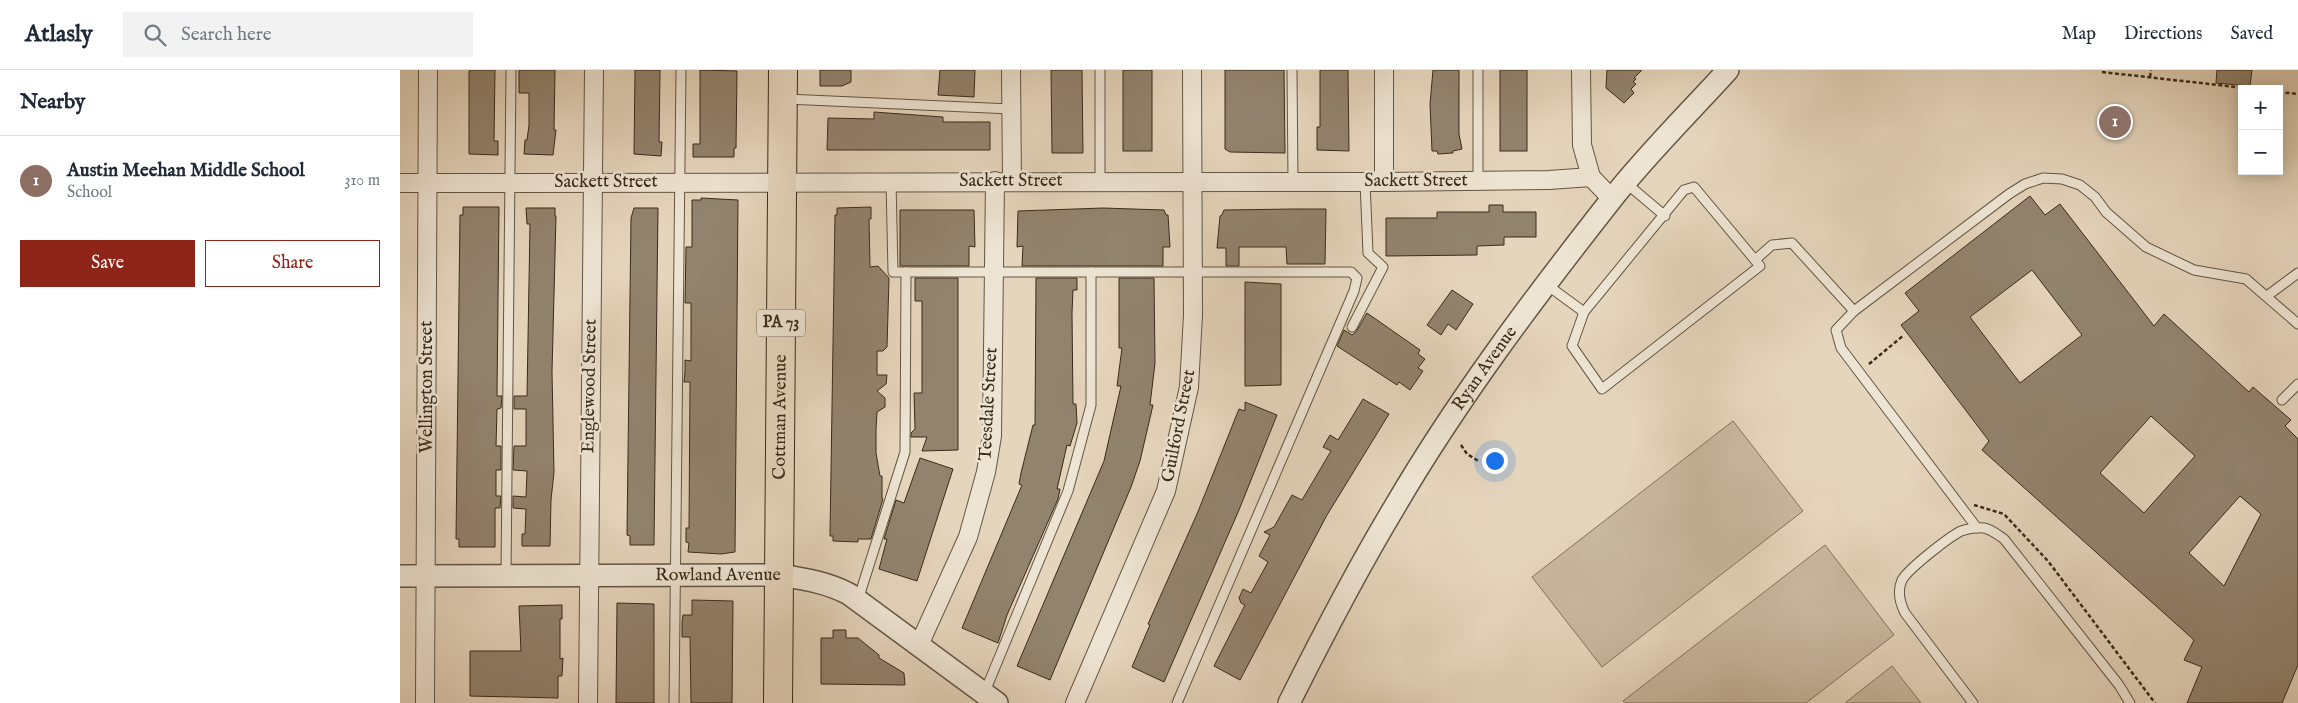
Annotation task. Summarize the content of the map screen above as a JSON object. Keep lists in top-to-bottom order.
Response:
{
  "streets": {
    "main road": ["PA 73", "Cottman Avenue"],
    "street": [
      "Sackett Street",
      "Ryan Avenue",
      "Englewood Street",
      "Wellington Street",
      "Teesdale Street",
      "Guilford Street",
      "Rowland Avenue"
    ]
  },
  "crossings": [
    ["Sackett Street", "Englewood Street"],
    ["Sackett Street", "Wellington Street"],
    ["Sackett Street", "Teesdale Street"],
    ["Sackett Street", "Cottman Avenue"],
    ["Sackett Street", "Guilford Street"],
    ["Englewood Street", "Rowland Avenue"],
    ["Wellington Street", "Rowland Avenue"],
    ["Teesdale Street", "Rowland Avenue"],
    ["Cottman Avenue", "Rowland Avenue"]
  ],
  "page": {
    "header": "Atlasly",
    "search": "Search here",
    "nav": ["Map", "Directions", "Saved"],
    "heading": "Nearby",
    "map_buttons": ["+", "−"],
    "pins": "1",
    "list": [
      {
        "mark": "1",
        "name": "Austin Meehan Middle School",
        "note": "School",
        "value": "310 m"
      }
    ],
    "buttons": ["Save", "Share"]
  }
}
